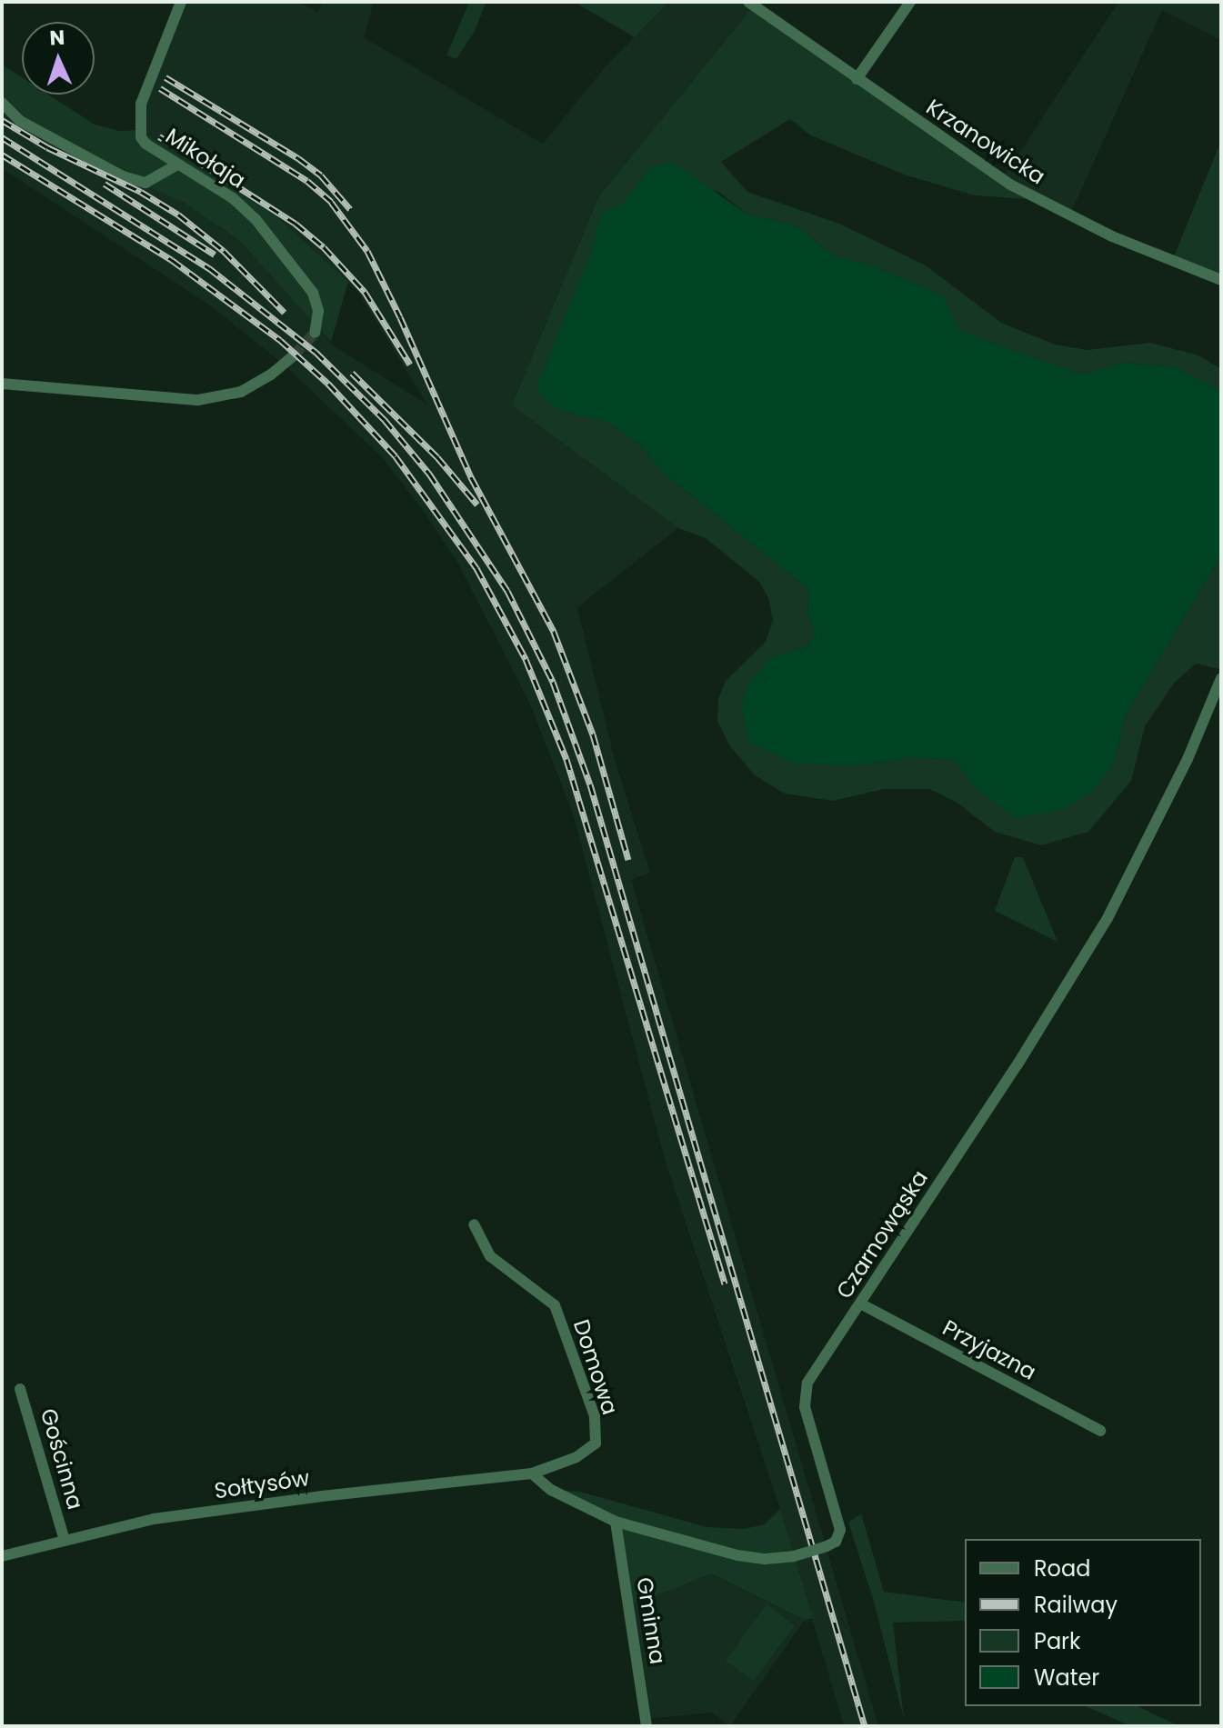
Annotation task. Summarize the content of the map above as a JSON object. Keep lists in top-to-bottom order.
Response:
{
  "streets": {
    "street": [
      "Krzanowicka",
      "Mikołaja",
      "Czarnowąska",
      "Przyjazna",
      "Domowa",
      "Gościnna",
      "Sołtysów",
      "Gminna"
    ]
  },
  "crossings": [
    ["Czarnowąska", "Przyjazna"],
    ["Czarnowąska", "Domowa"],
    ["Czarnowąska", "Sołtysów"],
    ["Czarnowąska", "Gminna"],
    ["Domowa", "Sołtysów"],
    ["Gościnna", "Sołtysów"]
  ],
  "legend": [
    "Road",
    "Railway",
    "Park",
    "Water"
  ],
  "north": "top"
}
